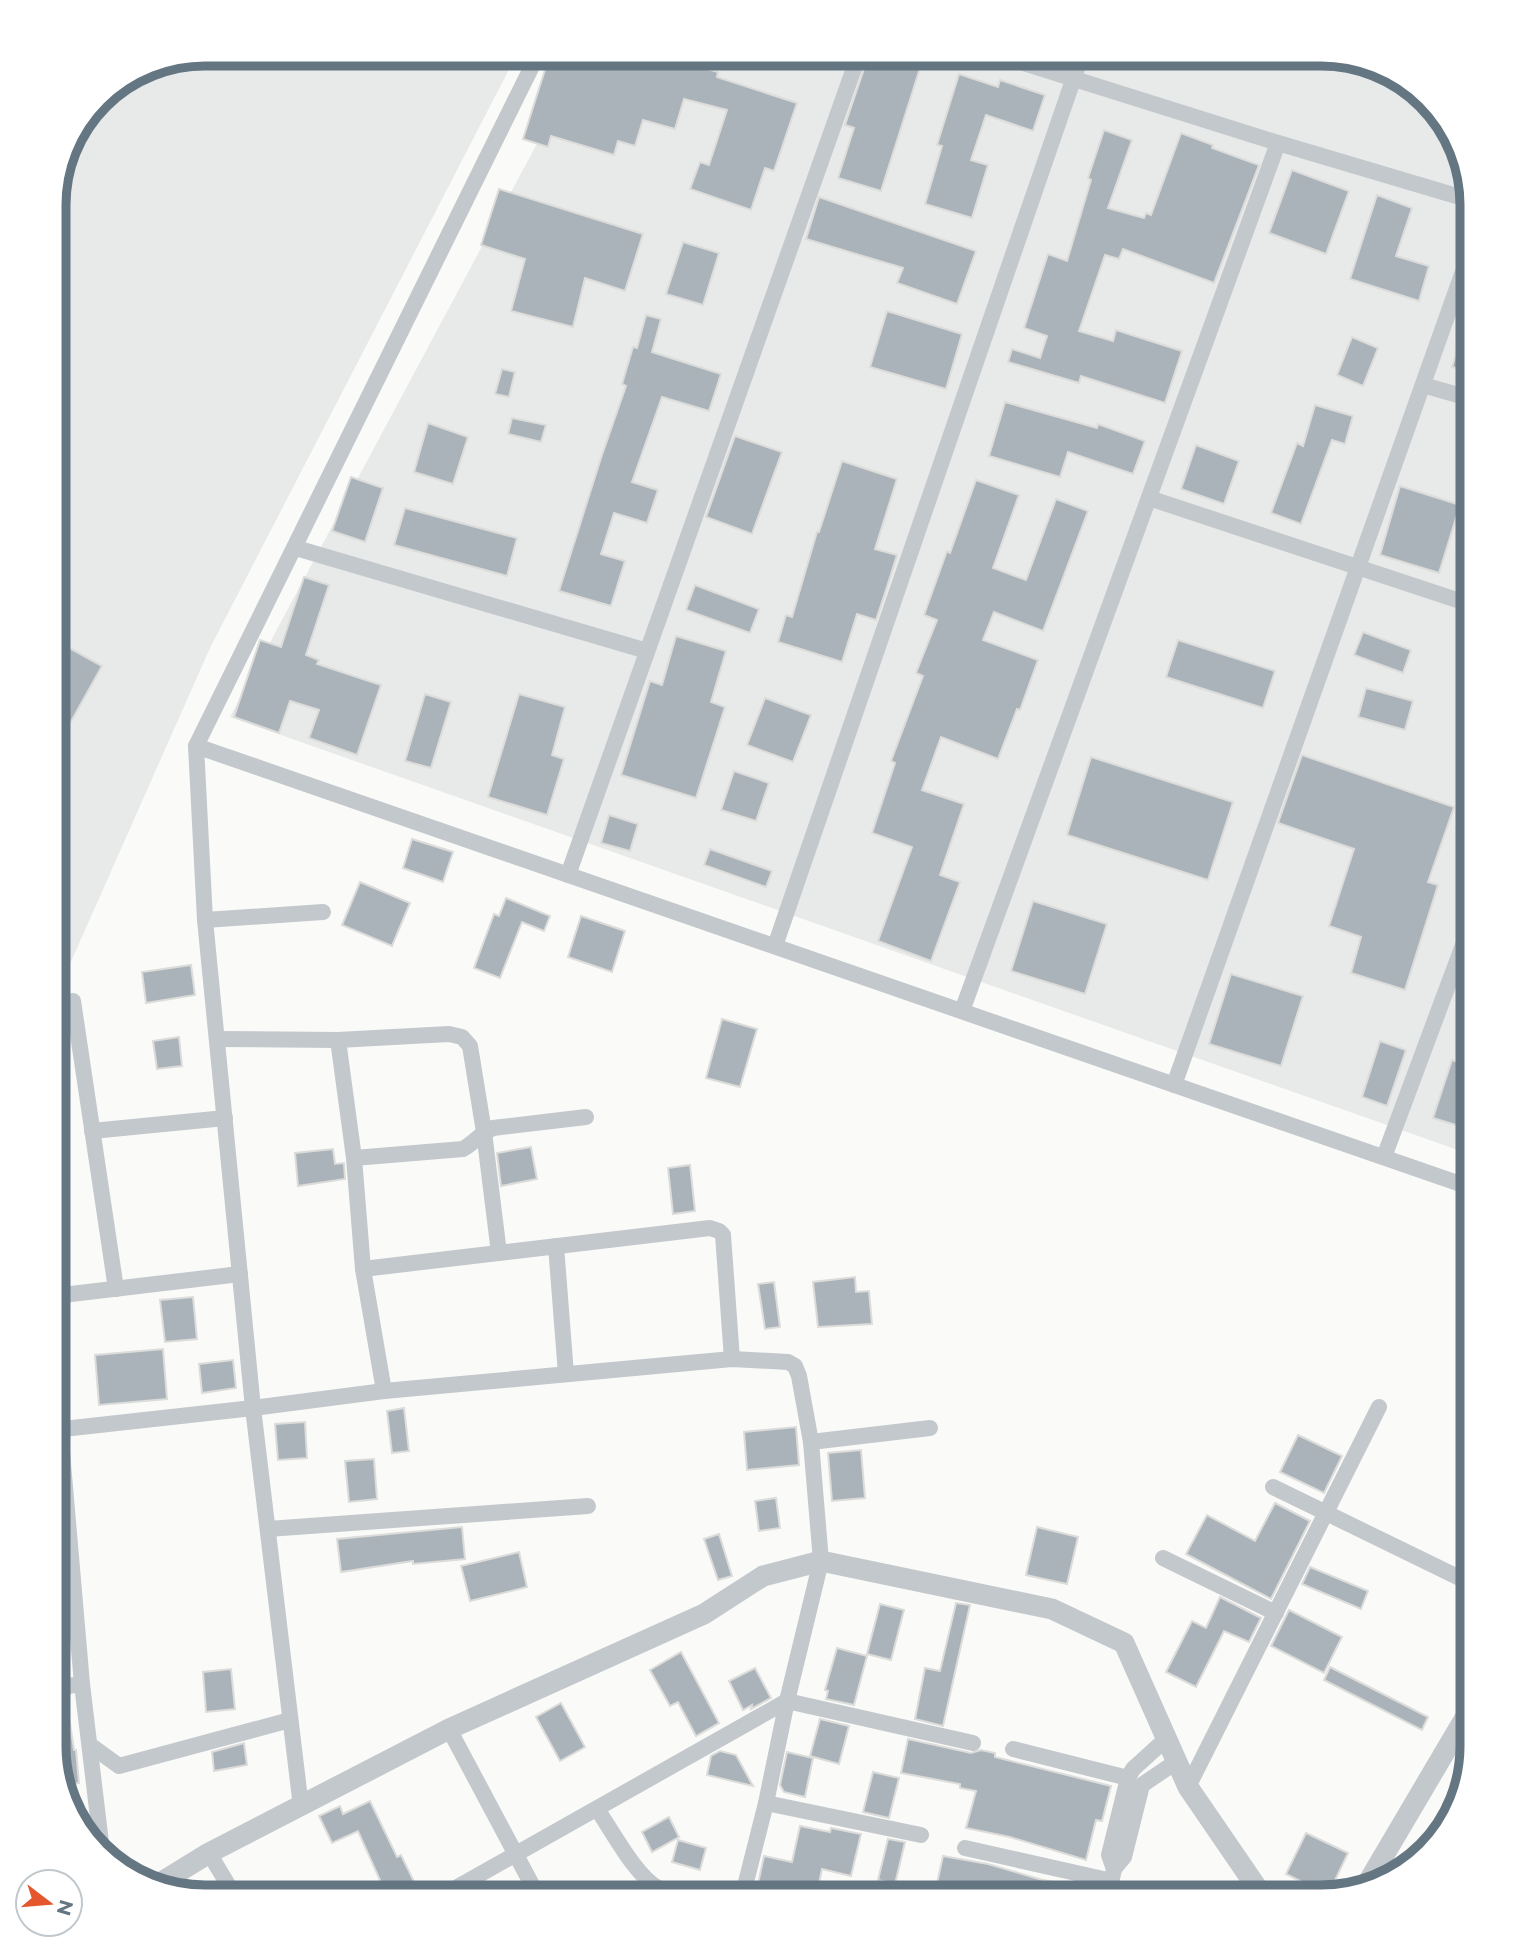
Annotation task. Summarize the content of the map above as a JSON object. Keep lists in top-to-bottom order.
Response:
{
  "north": "right"
}
